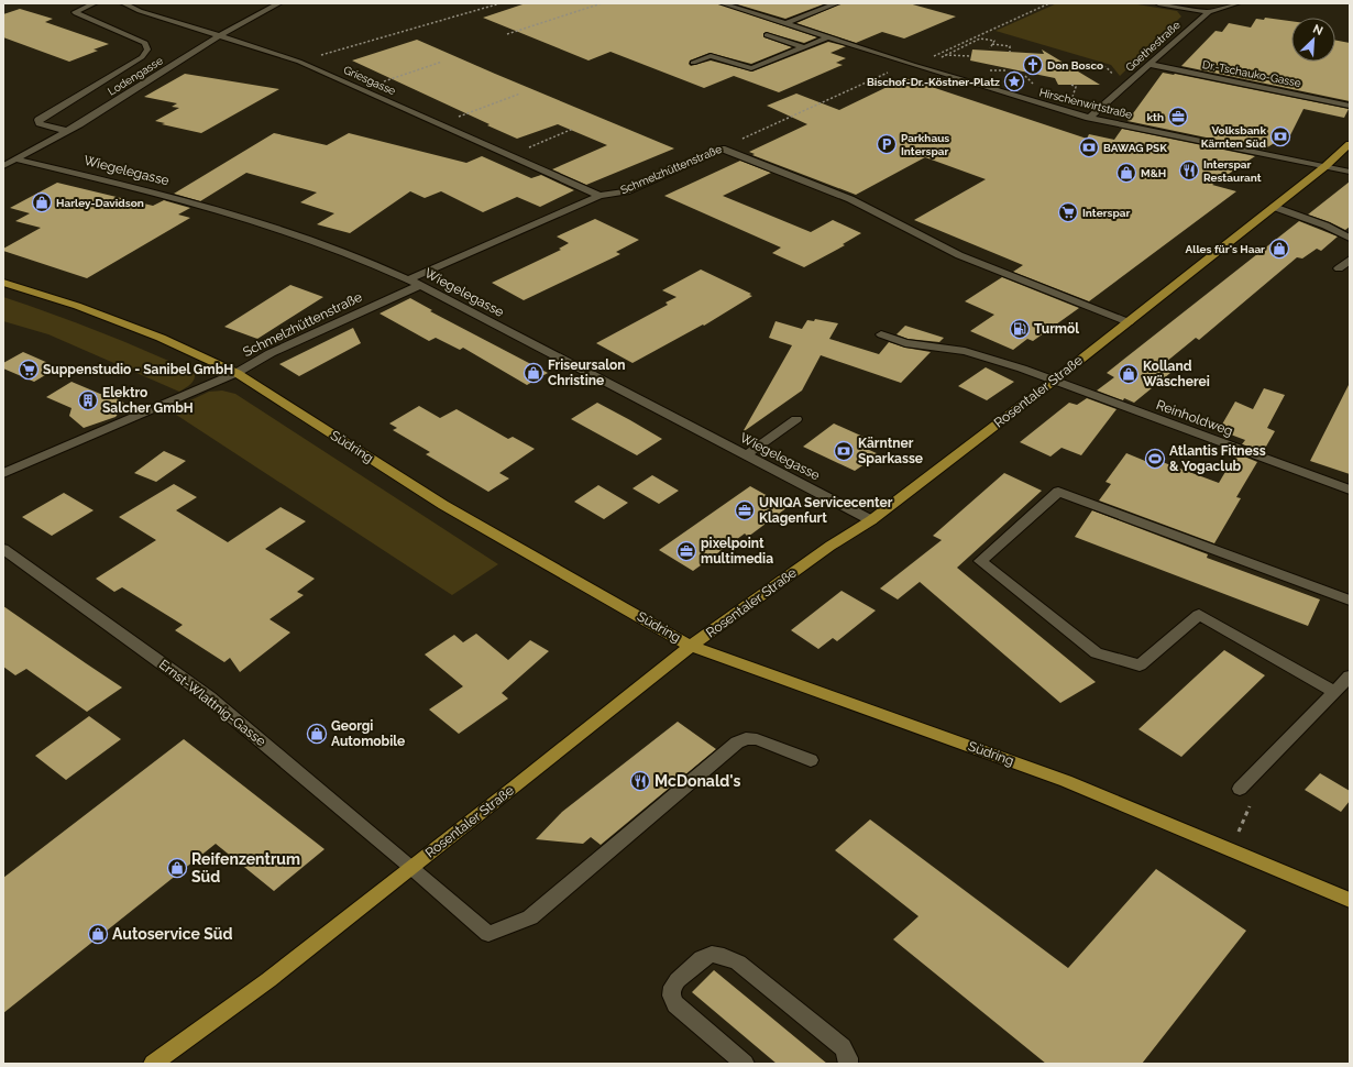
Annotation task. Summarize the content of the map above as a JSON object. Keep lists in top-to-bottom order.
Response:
{
  "streets": {
    "main road": ["Rosentaler Straße", "Südring"],
    "street": [
      "Goethestraße",
      "Dr.-Tschauko-Gasse",
      "Lodengasse",
      "Griesgasse",
      "Hirschenwirtstraße",
      "Schmelzhüttenstraße",
      "Wiegelegasse",
      "Reinholdweg",
      "Ernst-Wlattnig-Gasse"
    ]
  },
  "crossings": [
    ["Goethestraße", "Dr.-Tschauko-Gasse"],
    ["Goethestraße", "Hirschenwirtstraße"],
    ["Lodengasse", "Griesgasse"],
    ["Lodengasse", "Wiegelegasse"],
    ["Griesgasse", "Schmelzhüttenstraße"],
    ["Hirschenwirtstraße", "Schmelzhüttenstraße"],
    ["Hirschenwirtstraße", "Rosentaler Straße"],
    ["Schmelzhüttenstraße", "Wiegelegasse"],
    ["Schmelzhüttenstraße", "Südring"],
    ["Wiegelegasse", "Rosentaler Straße"],
    ["Rosentaler Straße", "Reinholdweg"],
    ["Rosentaler Straße", "Südring"],
    ["Rosentaler Straße", "Ernst-Wlattnig-Gasse"]
  ],
  "places": {
    "church": ["Don Bosco"],
    "place": ["Bischof-Dr.-Köstner-Platz"],
    "office": ["kth", "UNIQA Servicecenter Klagenfurt", "pixelpoint multimedia"],
    "bank": ["Volksbank Kärnten Süd", "BAWAG PSK", "Kärntner Sparkasse"],
    "parking": ["Parkhaus Interspar"],
    "restaurant": ["Interspar Restaurant", "McDonald's"],
    "shop": [
      "M&H",
      "Harley-Davidson",
      "Alles für's Haar",
      "Friseursalon Christine",
      "Kolland Wäscherei",
      "Georgi Automobile",
      "Reifenzentrum Süd",
      "Autoservice Süd"
    ],
    "supermarket": ["Interspar", "Suppenstudio - Sanibel GmbH"],
    "fuel station": ["Turmöl"],
    "building": ["Elektro Salcher GmbH"],
    "sports": ["Atlantis Fitness & Yogaclub"]
  },
  "north": "top right"
}
